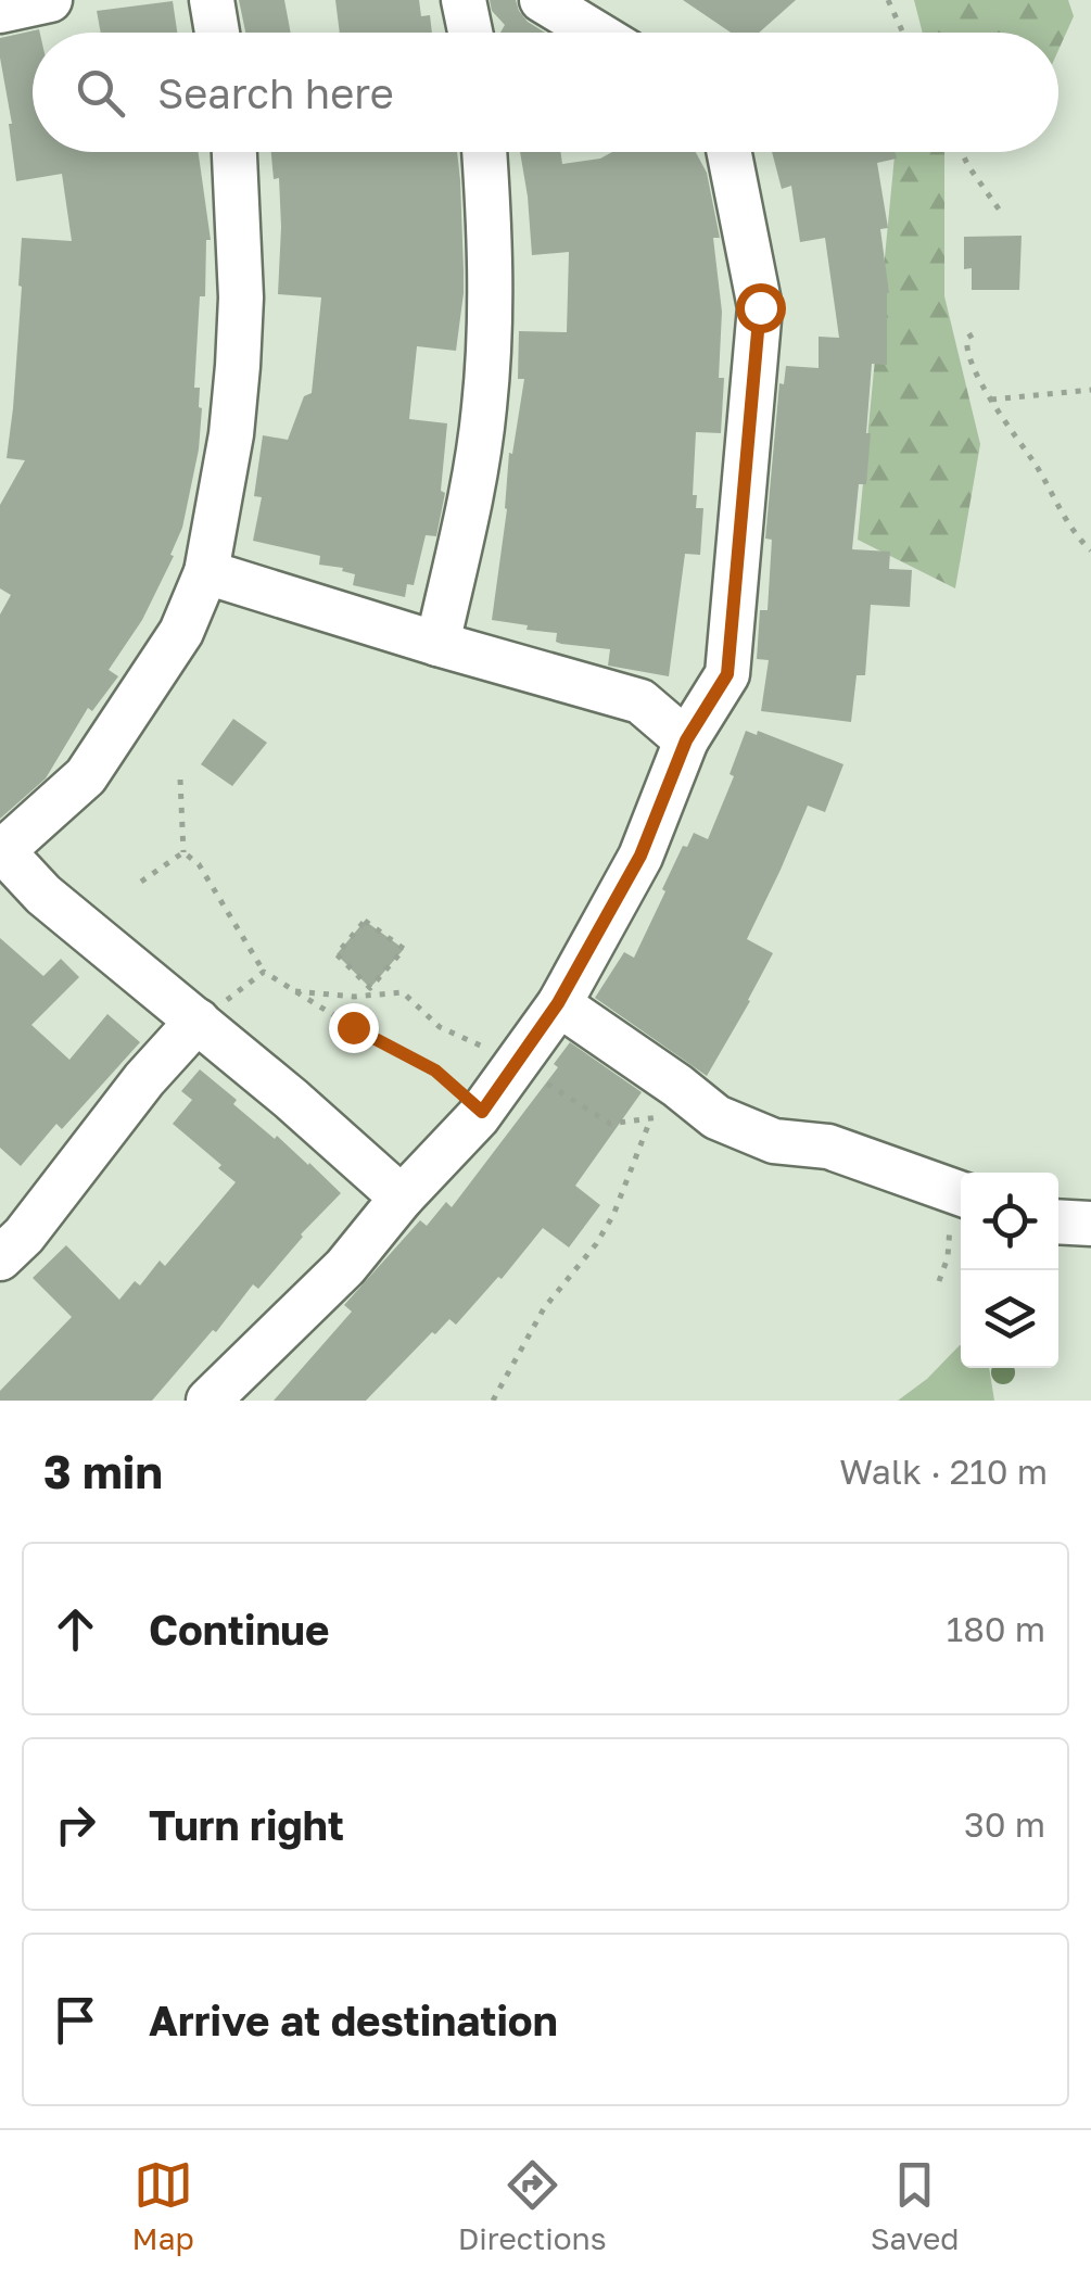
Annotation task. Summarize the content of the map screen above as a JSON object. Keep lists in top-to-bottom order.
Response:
{
  "page": {
    "search": "Search here",
    "heading": ["3 min", "Walk · 210 m"],
    "list": [
      ["Continue", "180 m"],
      ["Turn right", "30 m"],
      "Arrive at destination"
    ],
    "nav": ["Map", "Directions", "Saved"]
  }
}
